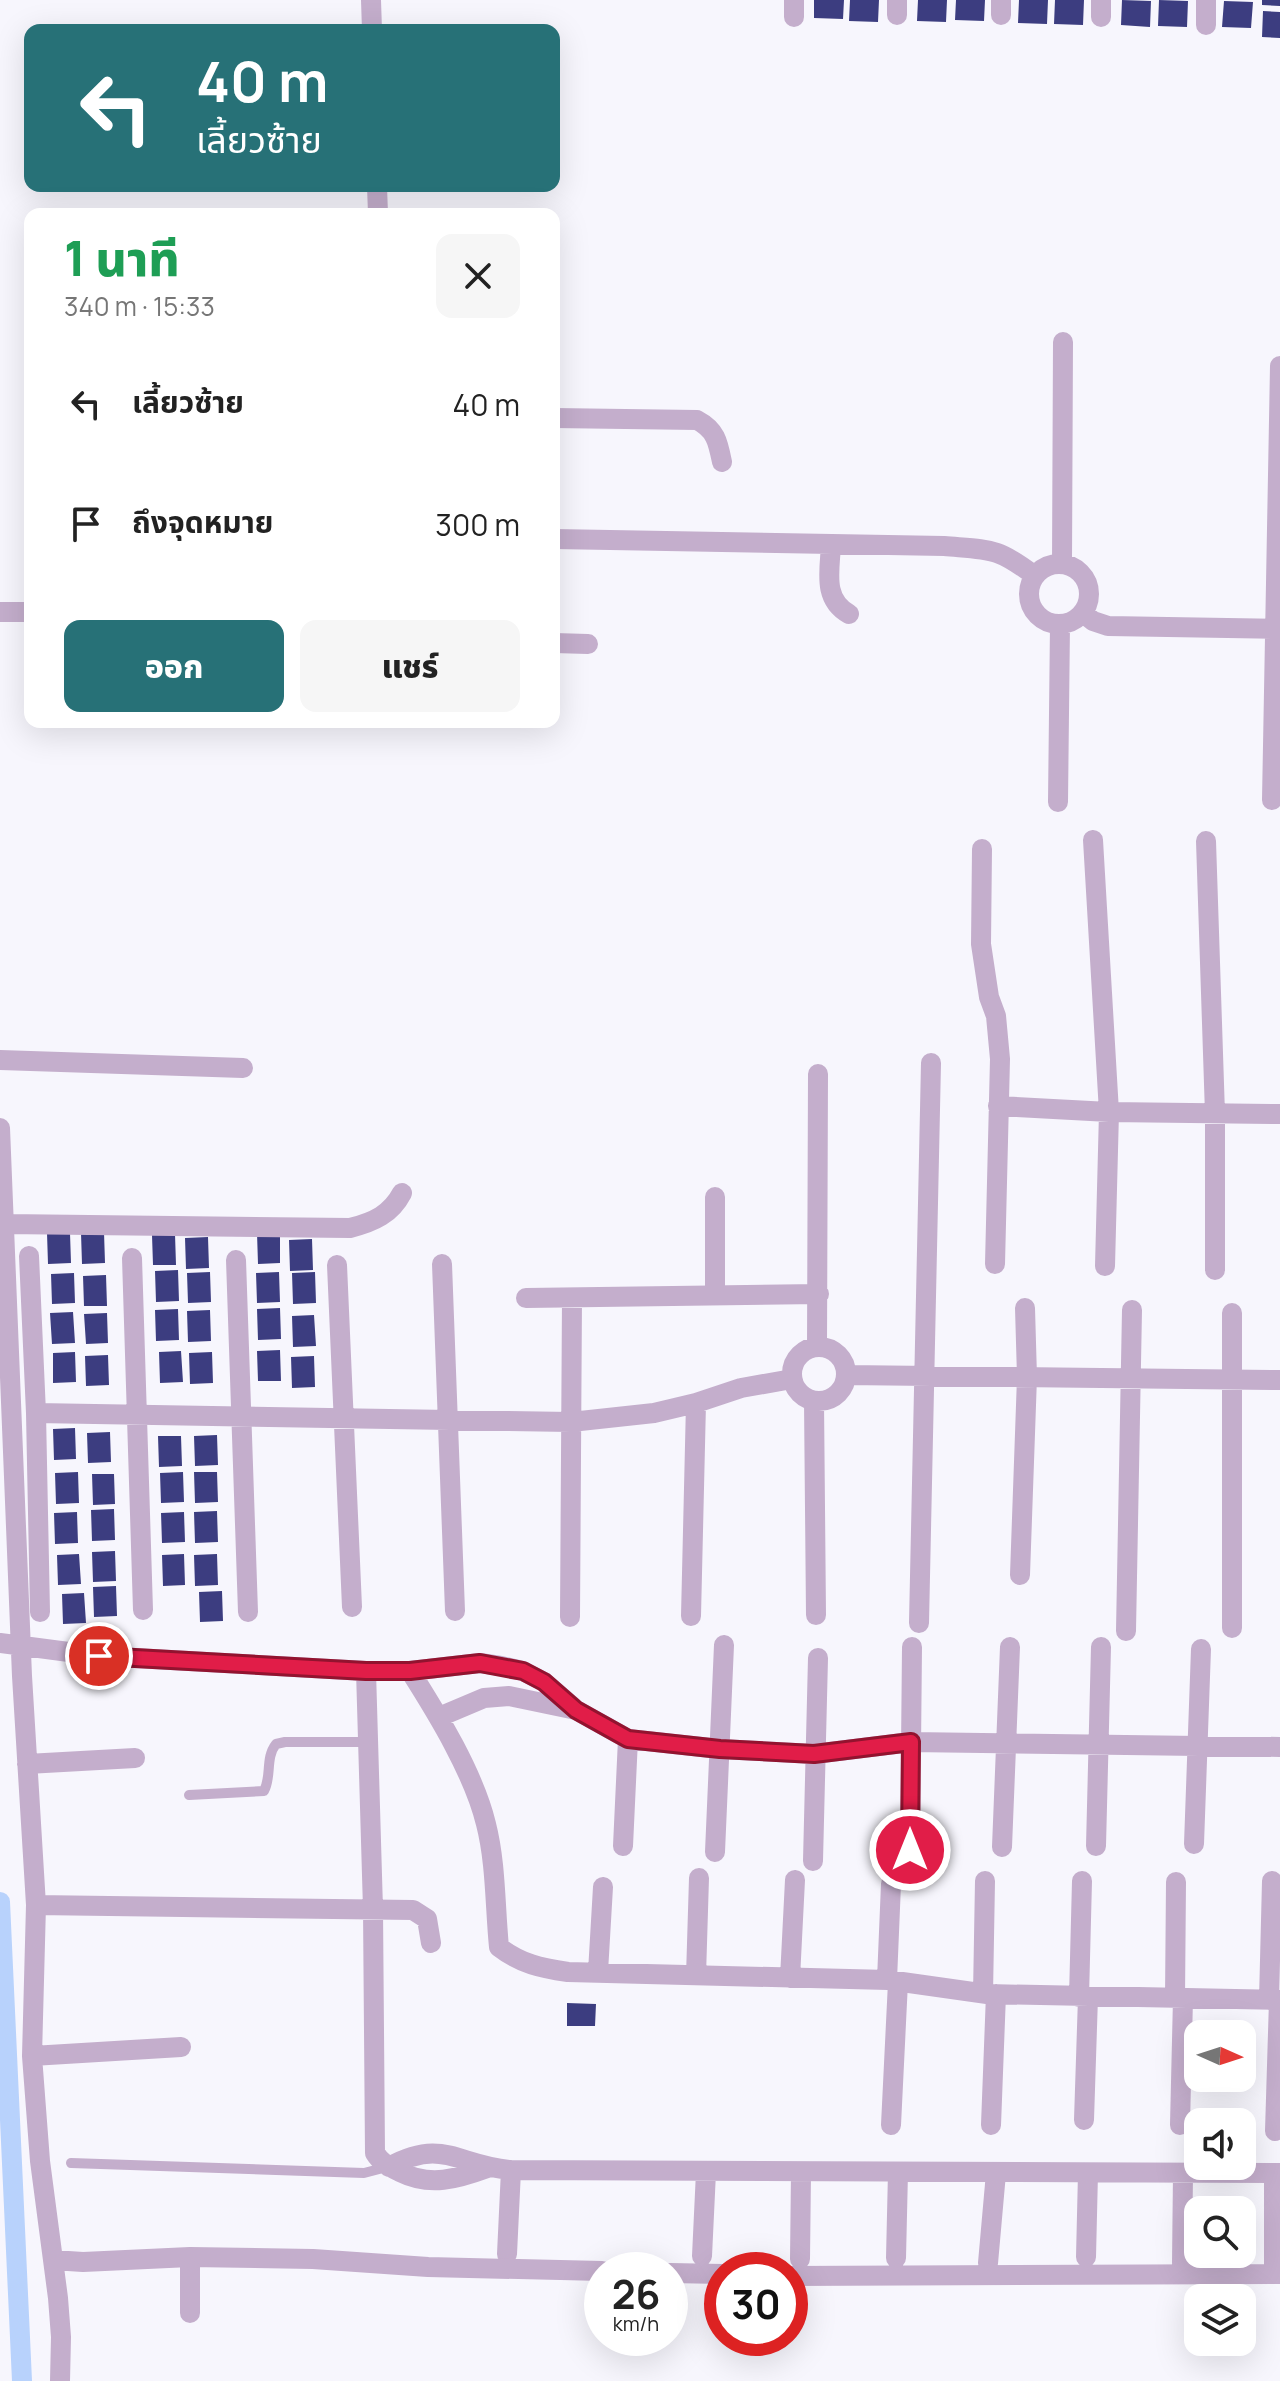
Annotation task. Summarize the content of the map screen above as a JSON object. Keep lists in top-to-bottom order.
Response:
{
  "north": "right",
  "page": {
    "turn": ["40 m", "เลี้ยวซ้าย"],
    "heading": ["1 นาที", "340 m · 15:33"],
    "list": [
      {
        "name": "เลี้ยวซ้าย",
        "value": "40 m"
      },
      {
        "name": "ถึงจุดหมาย",
        "value": "300 m"
      }
    ],
    "buttons": ["ออก", "แชร์"],
    "speed": "26 km/h",
    "limit": "30"
  }
}
